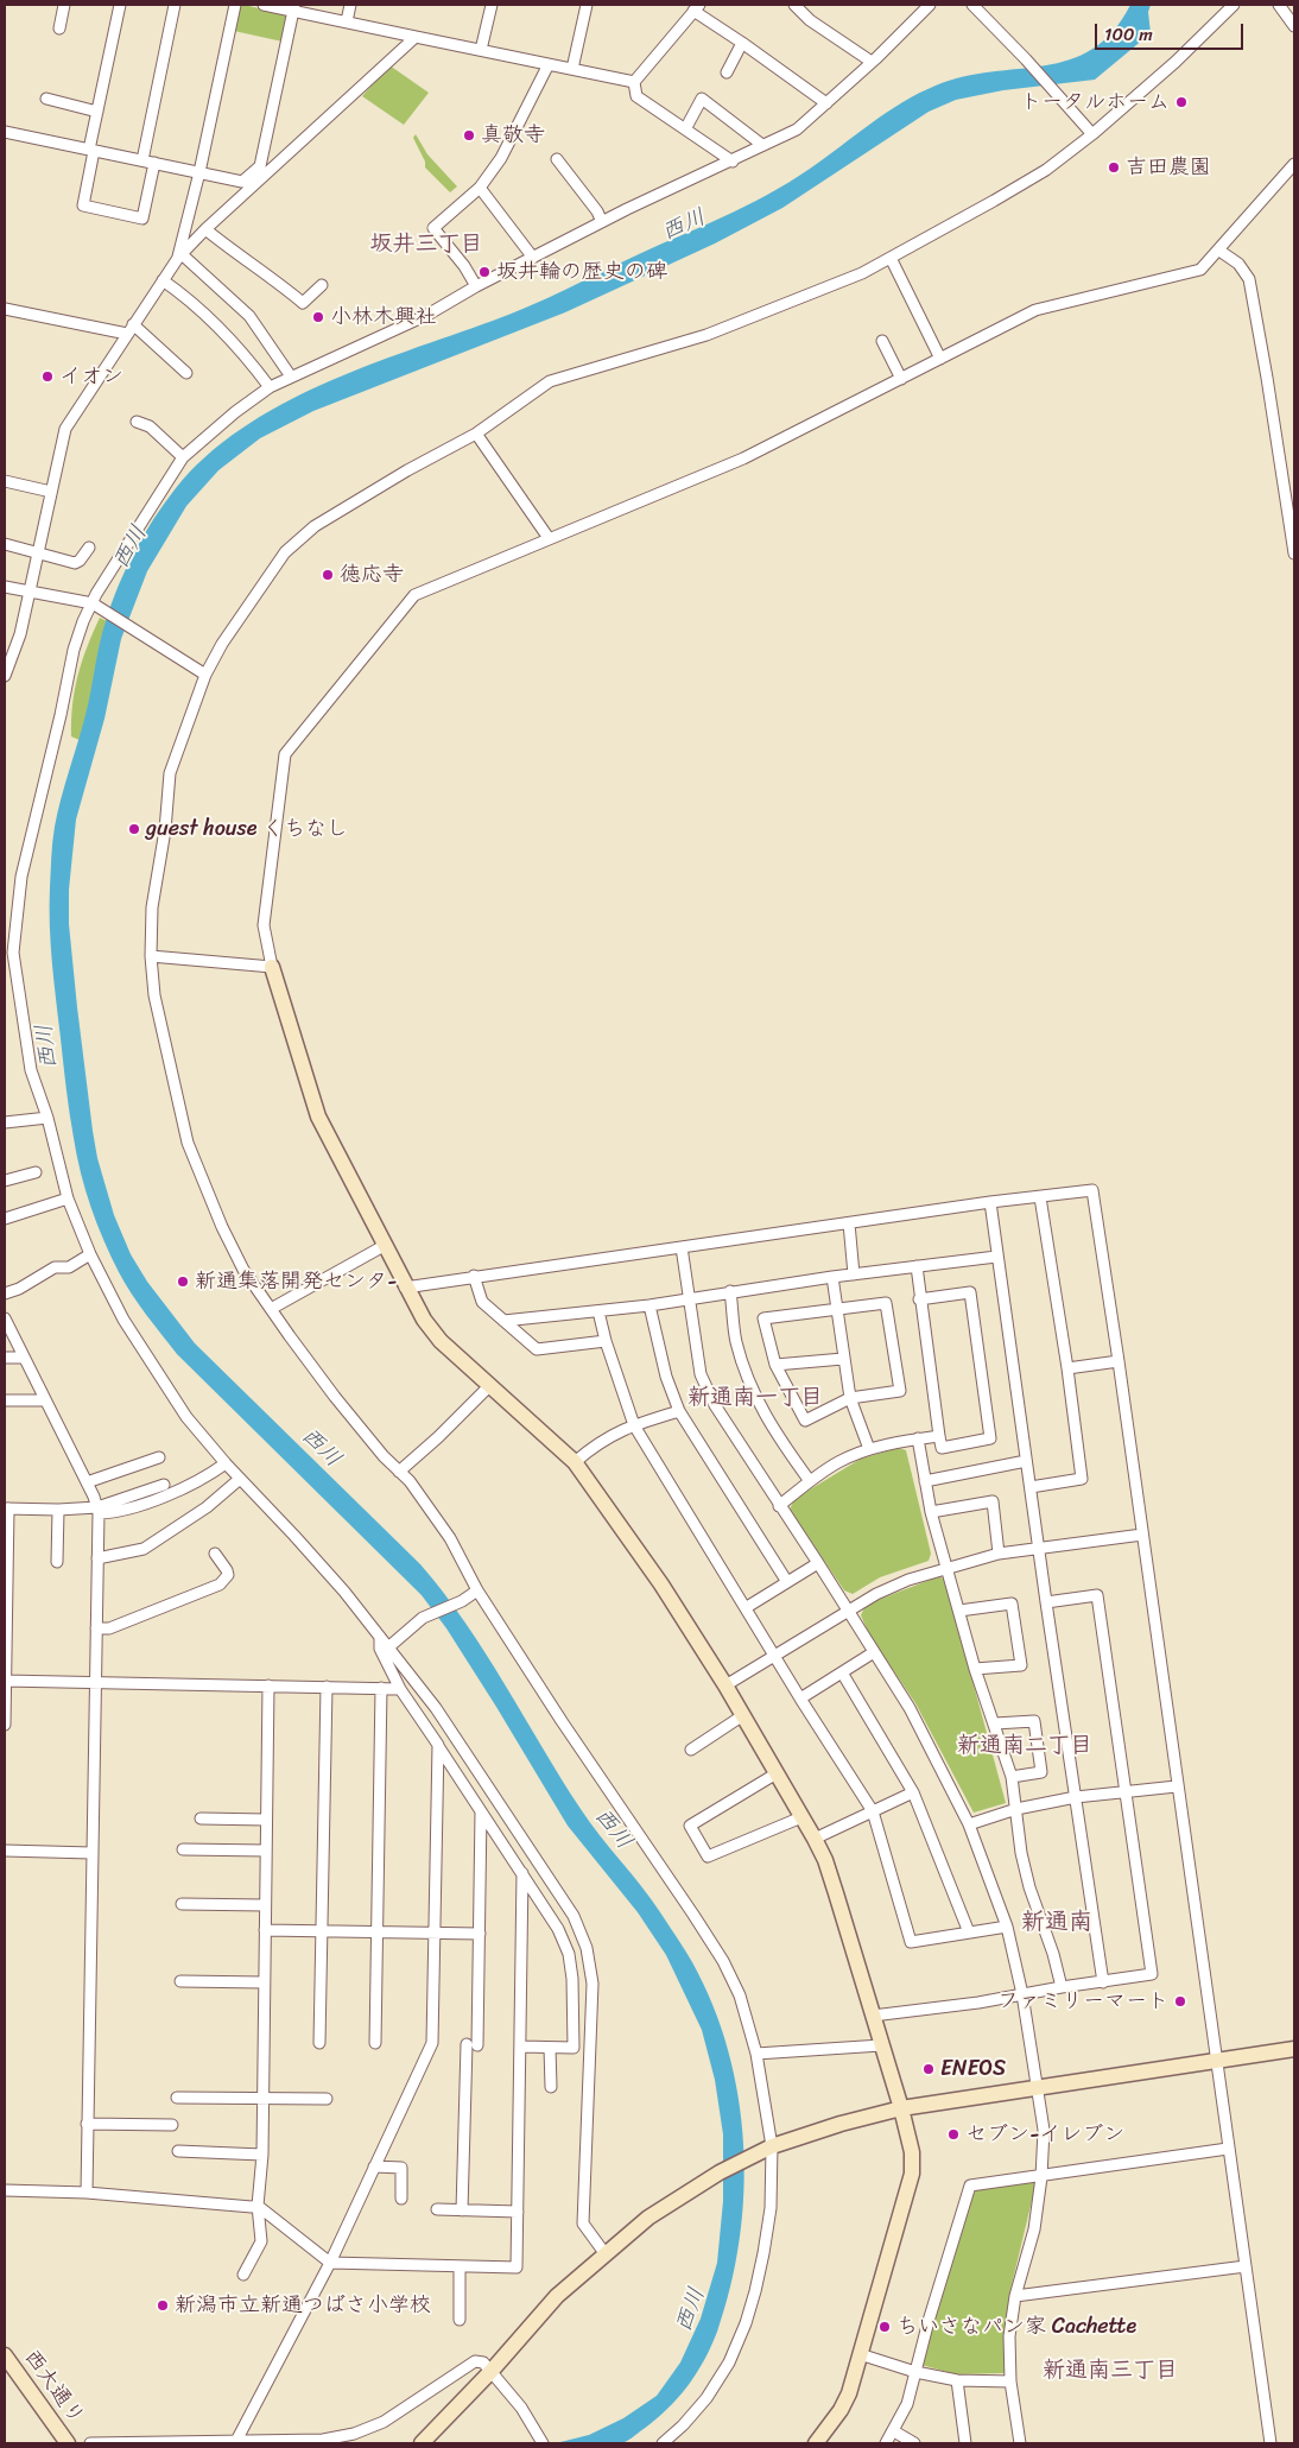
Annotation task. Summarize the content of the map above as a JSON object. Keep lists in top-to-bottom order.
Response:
{
  "streets": {
    "street": ["西大通り"]
  },
  "districts": [
    "坂井三丁目",
    "新通南一丁目",
    "新通南二丁目",
    "新通南",
    "新通南三丁目"
  ],
  "water": ["西川"],
  "places": [
    "トータルホーム",
    "真敬寺",
    "吉田農園",
    "坂井輪の歴史の碑",
    "小林木興社",
    "イオン",
    "徳応寺",
    "guest house くちなし",
    "新通集落開発センタ-",
    "ファミリーマート",
    "ENEOS",
    "セブン-イレブン",
    "新潟市立新通つばさ小学校",
    "ちいさなパン家 Cachette"
  ],
  "scale_bar": "100 m"
}
